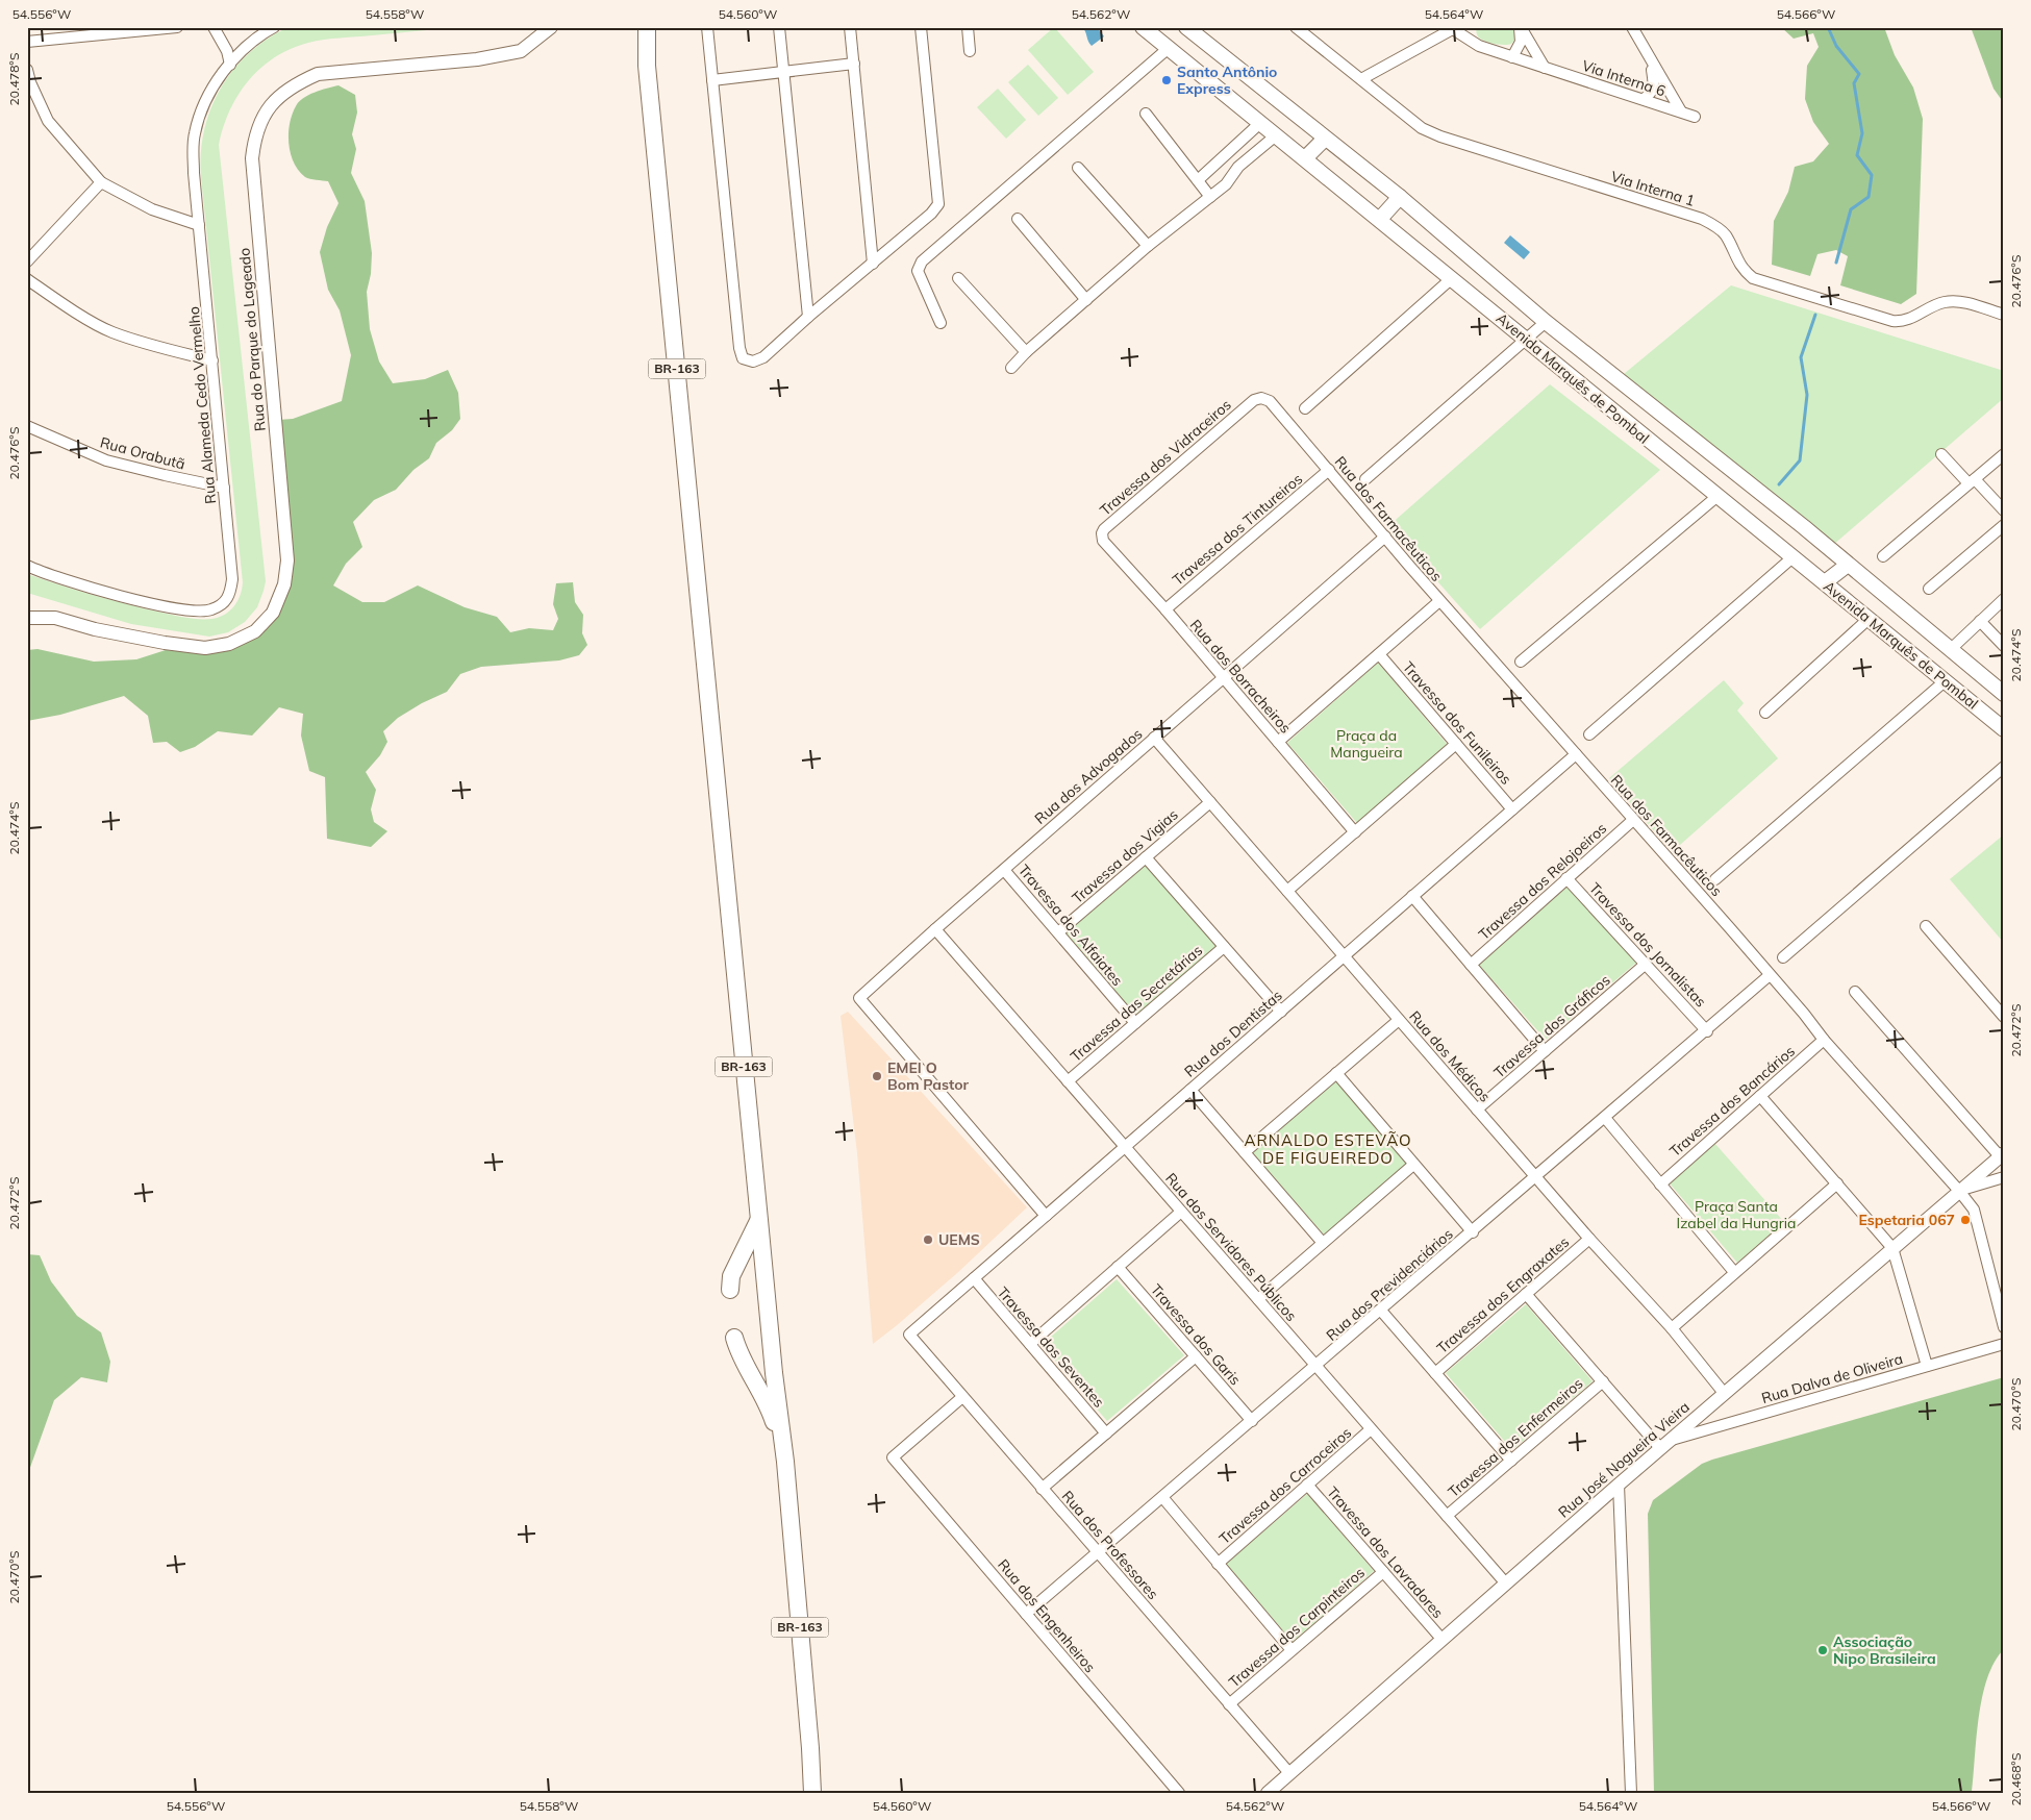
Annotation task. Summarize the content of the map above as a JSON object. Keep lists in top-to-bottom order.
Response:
{
  "streets": {
    "highway": ["BR-163"],
    "main road": ["Avenida Marquês de Pombal"],
    "street": [
      "Via Interna 6",
      "Via Interna 1",
      "Rua do Parque do Lageado",
      "Rua Alameda Cedo Vermelho",
      "Rua Orabutã",
      "Travessa dos Vidraceiros",
      "Rua dos Farmacêuticos",
      "Travessa dos Tintureiros",
      "Rua dos Borracheiros",
      "Travessa dos Funileiros",
      "Rua dos Advogados",
      "Travessa dos Vigias",
      "Travessa dos Relojoeiros",
      "Travessa dos Alfaiates",
      "Travessa dos Jornalistas",
      "Travessa das Secretárias",
      "Travessa dos Gráficos",
      "Rua dos Dentistas",
      "Rua dos Médicos",
      "Travessa dos Bancários",
      "Rua dos Servidores Públicos",
      "Rua dos Previdenciários",
      "Travessa dos Engraxates",
      "Travessa dos Garis",
      "Travessa dos Seventes",
      "Rua Dalva de Oliveira",
      "Travessa dos Enfermeiros",
      "Rua José Nogueira Vieira",
      "Travessa dos Carroceiros",
      "Rua dos Professores",
      "Travessa dos Lavradores",
      "Rua dos Engenheiros",
      "Travessa dos Carpinteiros"
    ]
  },
  "crossings": [
    ["Rua Alameda Cedo Vermelho", "Rua Orabutã"],
    ["Travessa dos Vidraceiros", "Rua dos Farmacêuticos"],
    ["Travessa dos Vidraceiros", "Rua dos Borracheiros"],
    ["Rua dos Farmacêuticos", "Travessa dos Tintureiros"],
    ["Rua dos Farmacêuticos", "Rua dos Advogados"],
    ["Rua dos Farmacêuticos", "Travessa dos Relojoeiros"],
    ["Rua dos Farmacêuticos", "Rua dos Dentistas"],
    ["Rua dos Farmacêuticos", "Travessa dos Bancários"],
    ["Rua dos Farmacêuticos", "Rua dos Previdenciários"],
    ["Rua dos Farmacêuticos", "Rua José Nogueira Vieira"],
    ["Travessa dos Tintureiros", "Rua dos Borracheiros"],
    ["Rua dos Borracheiros", "Rua dos Advogados"],
    ["Travessa dos Funileiros", "Rua dos Dentistas"],
    ["Rua dos Advogados", "Travessa dos Alfaiates"],
    ["Rua dos Advogados", "Rua dos Dentistas"],
    ["Rua dos Advogados", "Rua dos Médicos"],
    ["Rua dos Advogados", "Rua dos Servidores Públicos"],
    ["Travessa dos Vigias", "Travessa dos Alfaiates"],
    ["Travessa dos Vigias", "Rua dos Médicos"],
    ["Travessa dos Relojoeiros", "Travessa dos Jornalistas"],
    ["Travessa dos Alfaiates", "Travessa das Secretárias"],
    ["Travessa dos Jornalistas", "Travessa dos Gráficos"],
    ["Travessa dos Jornalistas", "Rua dos Previdenciários"],
    ["Travessa das Secretárias", "Rua dos Servidores Públicos"],
    ["Travessa dos Gráficos", "Rua dos Médicos"],
    ["Rua dos Dentistas", "Rua dos Médicos"],
    ["Rua dos Dentistas", "Rua dos Servidores Públicos"],
    ["Rua dos Dentistas", "Travessa dos Seventes"],
    ["Rua dos Dentistas", "Rua dos Professores"],
    ["Rua dos Médicos", "Rua dos Previdenciários"],
    ["Rua dos Médicos", "Travessa dos Engraxates"],
    ["Rua dos Médicos", "Rua José Nogueira Vieira"],
    ["Rua dos Servidores Públicos", "Rua dos Previdenciários"],
    ["Rua dos Servidores Públicos", "Travessa dos Enfermeiros"],
    ["Rua dos Servidores Públicos", "Rua José Nogueira Vieira"],
    ["Rua dos Servidores Públicos", "Travessa dos Carroceiros"],
    ["Rua dos Previdenciários", "Travessa dos Garis"],
    ["Rua dos Previdenciários", "Rua dos Professores"],
    ["Rua dos Previdenciários", "Rua dos Engenheiros"],
    ["Rua Dalva de Oliveira", "Rua José Nogueira Vieira"],
    ["Rua José Nogueira Vieira", "Rua dos Professores"],
    ["Rua José Nogueira Vieira", "Travessa dos Lavradores"],
    ["Travessa dos Carroceiros", "Travessa dos Lavradores"],
    ["Rua dos Professores", "Rua dos Engenheiros"],
    ["Rua dos Professores", "Travessa dos Carpinteiros"],
    ["Travessa dos Lavradores", "Travessa dos Carpinteiros"]
  ],
  "districts": ["ARNALDO ESTEVÃO DE FIGUEIREDO"],
  "parks": ["Praça da Mangueira", "Praça Santa Izabel da Hungria"],
  "places": [
    "Santo Antônio Express",
    "EMEI O Bom Pastor",
    "Espetaria 067",
    "UEMS",
    "Associação Nipo Brasileira"
  ],
  "coordinates": [
    "54.556°W",
    "54.558°W",
    "54.560°W",
    "54.562°W",
    "54.564°W",
    "54.566°W",
    "20.478°S",
    "20.476°S",
    "20.474°S",
    "20.472°S",
    "20.470°S",
    "20.468°S"
  ]
}
